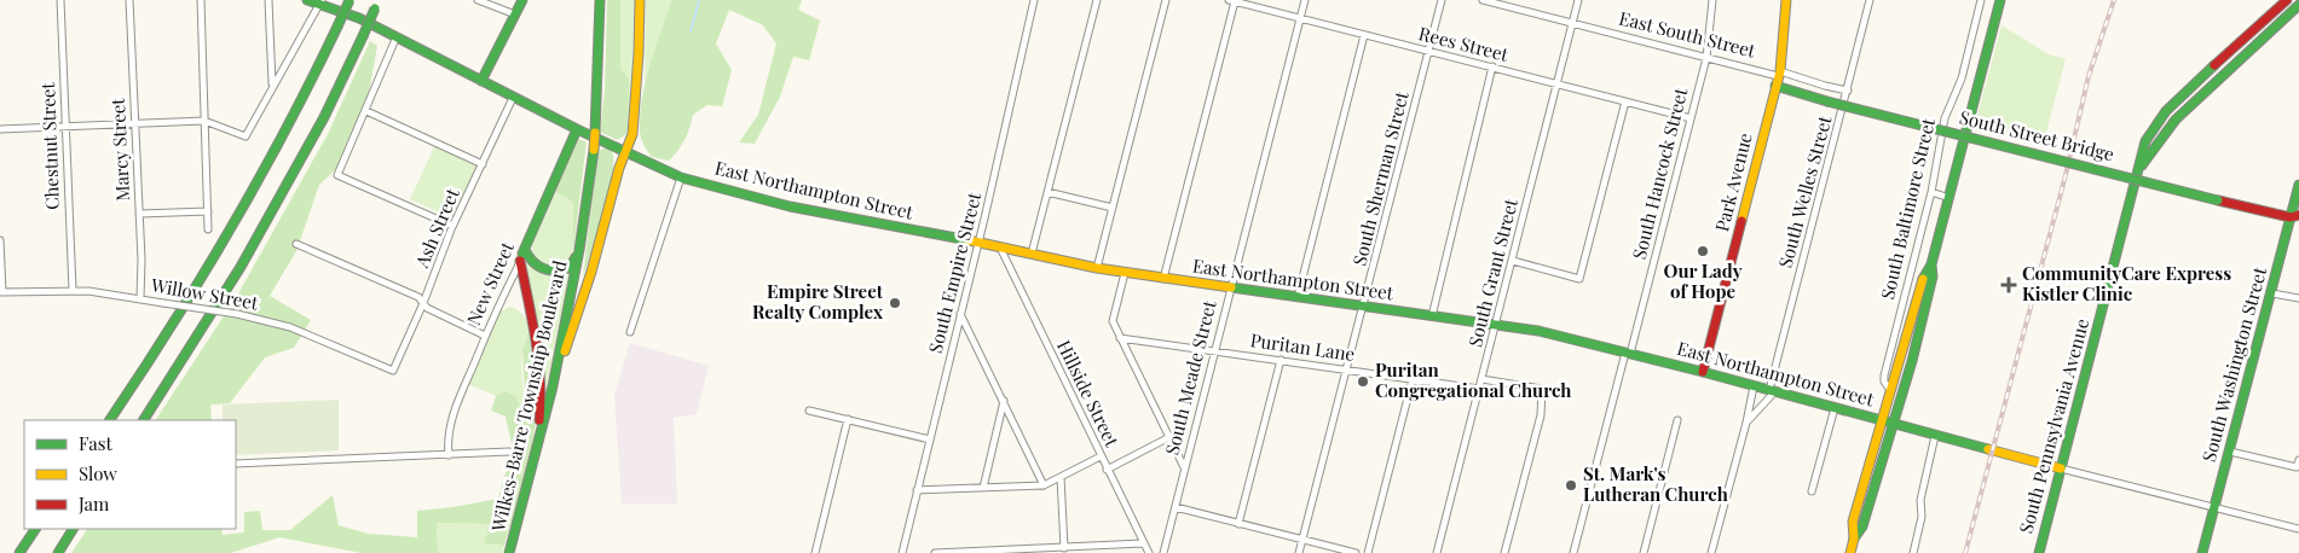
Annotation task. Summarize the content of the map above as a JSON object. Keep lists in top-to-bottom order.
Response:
{
  "streets": {
    "main road": [
      "South Street Bridge",
      "Park Avenue",
      "East Northampton Street",
      "New Street",
      "South Washington Street",
      "Wilkes-Barre Township Boulevard",
      "South Pennsylvania Avenue"
    ],
    "street": [
      "East South Street",
      "Rees Street",
      "Chestnut Street",
      "Marcy Street",
      "South Hancock Street",
      "South Sherman Street",
      "South Welles Street",
      "South Baltimore Street",
      "Ash Street",
      "South Empire Street",
      "South Grant Street",
      "Willow Street",
      "Puritan Lane",
      "South Meade Street",
      "Hillside Street"
    ]
  },
  "crossings": [
    ["East South Street", "South Street Bridge"],
    ["East South Street", "South Hancock Street"],
    ["East South Street", "Park Avenue"],
    ["East South Street", "South Welles Street"],
    ["East South Street", "South Grant Street"],
    ["Rees Street", "South Hancock Street"],
    ["Rees Street", "South Sherman Street"],
    ["Rees Street", "South Grant Street"],
    ["Rees Street", "South Meade Street"],
    ["South Street Bridge", "Park Avenue"],
    ["South Street Bridge", "South Washington Street"],
    ["Chestnut Street", "Willow Street"],
    ["Marcy Street", "Willow Street"],
    ["South Hancock Street", "East Northampton Street"],
    ["South Sherman Street", "East Northampton Street"],
    ["South Sherman Street", "Puritan Lane"],
    ["Park Avenue", "East Northampton Street"],
    ["East Northampton Street", "South Welles Street"],
    ["East Northampton Street", "Ash Street"],
    ["East Northampton Street", "South Empire Street"],
    ["East Northampton Street", "South Grant Street"],
    ["East Northampton Street", "New Street"],
    ["East Northampton Street", "South Washington Street"],
    ["East Northampton Street", "South Meade Street"],
    ["East Northampton Street", "Hillside Street"],
    ["East Northampton Street", "South Pennsylvania Avenue"],
    ["Ash Street", "Willow Street"],
    ["South Grant Street", "Puritan Lane"],
    ["Puritan Lane", "South Meade Street"]
  ],
  "places": {
    "other": [
      "Our Lady of Hope",
      "Empire Street Realty Complex",
      "Puritan Congregational Church",
      "St. Mark's Lutheran Church"
    ],
    "health": ["CommunityCare Express Kistler Clinic"]
  },
  "legend": ["Fast", "Slow", "Jam"]
}
